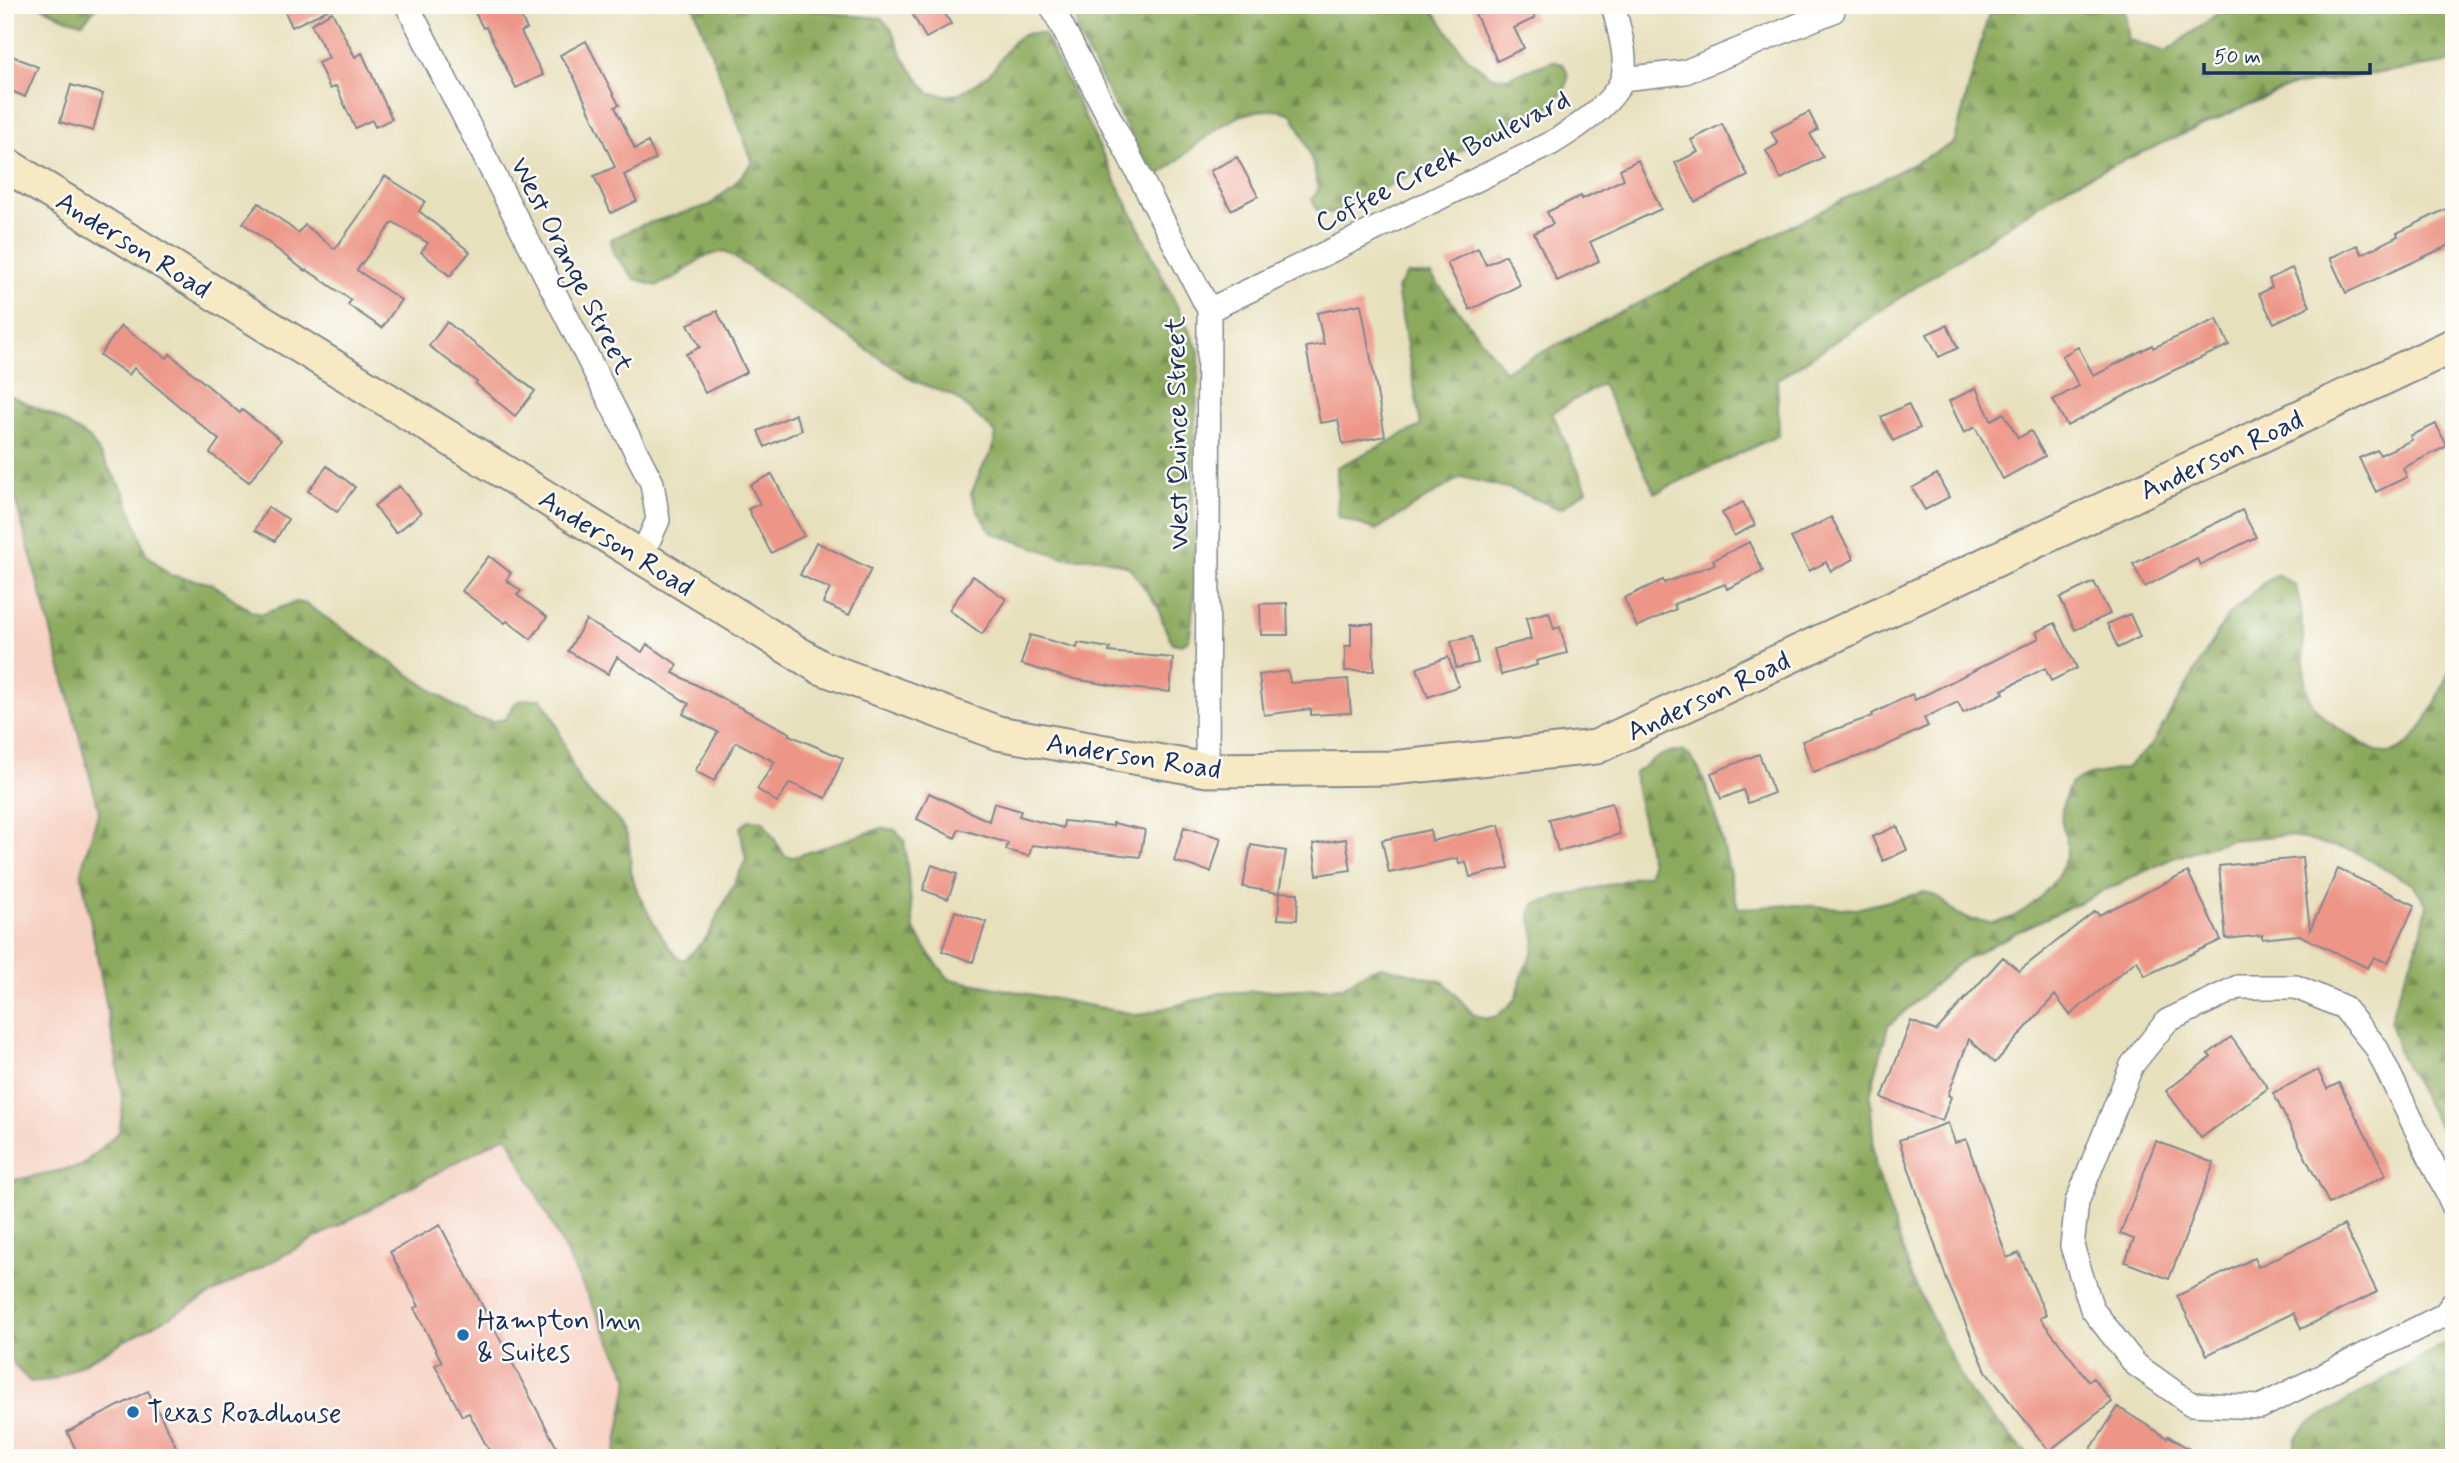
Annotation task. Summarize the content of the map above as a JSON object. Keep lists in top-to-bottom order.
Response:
{
  "streets": {
    "street": [
      "Coffee Creek Boulevard",
      "Anderson Road",
      "West Orange Street",
      "West Quince Street"
    ]
  },
  "crossings": [
    ["Coffee Creek Boulevard", "West Quince Street"],
    ["Anderson Road", "West Orange Street"],
    ["Anderson Road", "West Quince Street"]
  ],
  "places": ["Hampton Inn & Suites", "Texas Roadhouse"],
  "scale_bar": "50 m"
}
